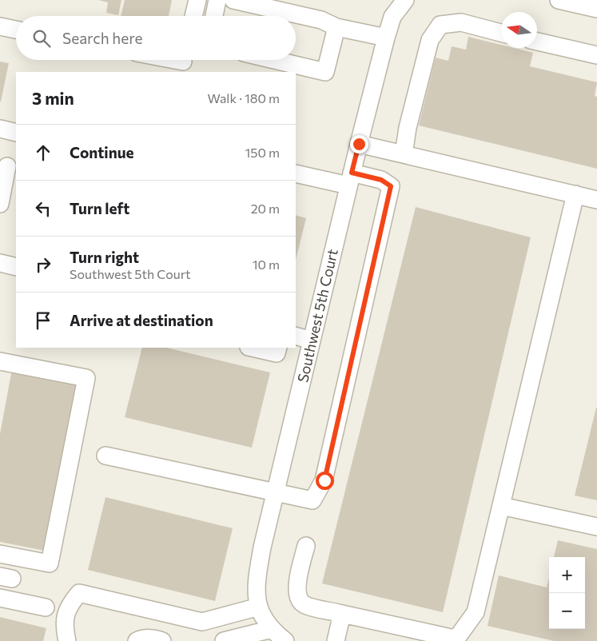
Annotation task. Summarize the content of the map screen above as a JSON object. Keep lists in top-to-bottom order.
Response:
{
  "streets": {
    "street": ["Southwest 5th Court"]
  },
  "north": "left",
  "page": {
    "search": "Search here",
    "heading": ["3 min", "Walk · 180 m"],
    "list": [
      ["Continue", "150 m"],
      ["Turn left", "20 m"],
      ["Turn right", "Southwest 5th Court", "10 m"],
      "Arrive at destination"
    ],
    "map_buttons": ["+", "−"]
  }
}
